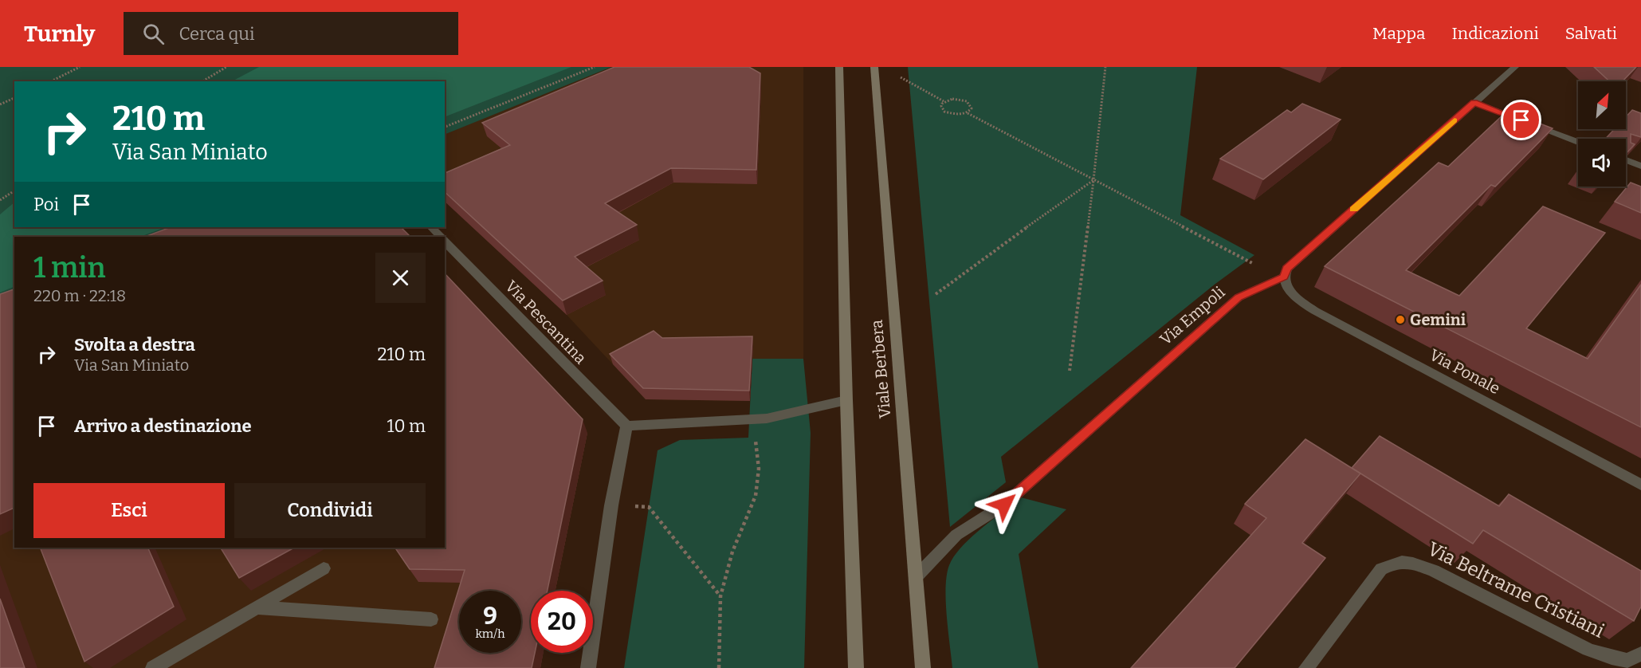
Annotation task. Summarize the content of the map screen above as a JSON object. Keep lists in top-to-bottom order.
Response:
{
  "streets": {
    "street": [
      "Via Empoli",
      "Via Pescantina",
      "Viale Berbera",
      "Via Ponale",
      "Via Beltrame Cristiani"
    ]
  },
  "crossings": [
    ["Via Empoli", "Viale Berbera"],
    ["Via Empoli", "Via Ponale"]
  ],
  "places": ["Gemini"],
  "north": "top right",
  "page": {
    "header": "Turnly",
    "search": "Cerca qui",
    "nav": ["Mappa", "Indicazioni", "Salvati"],
    "turn": ["210 m", "Via San Miniato"],
    "then": "Poi",
    "heading": ["1 min", "220 m · 22:18"],
    "list": [
      {
        "name": "Svolta a destra",
        "note": "Via San Miniato",
        "value": "210 m"
      },
      {
        "name": "Arrivo a destinazione",
        "value": "10 m"
      }
    ],
    "buttons": ["Esci", "Condividi"],
    "speed": "9 km/h",
    "limit": "20"
  }
}
